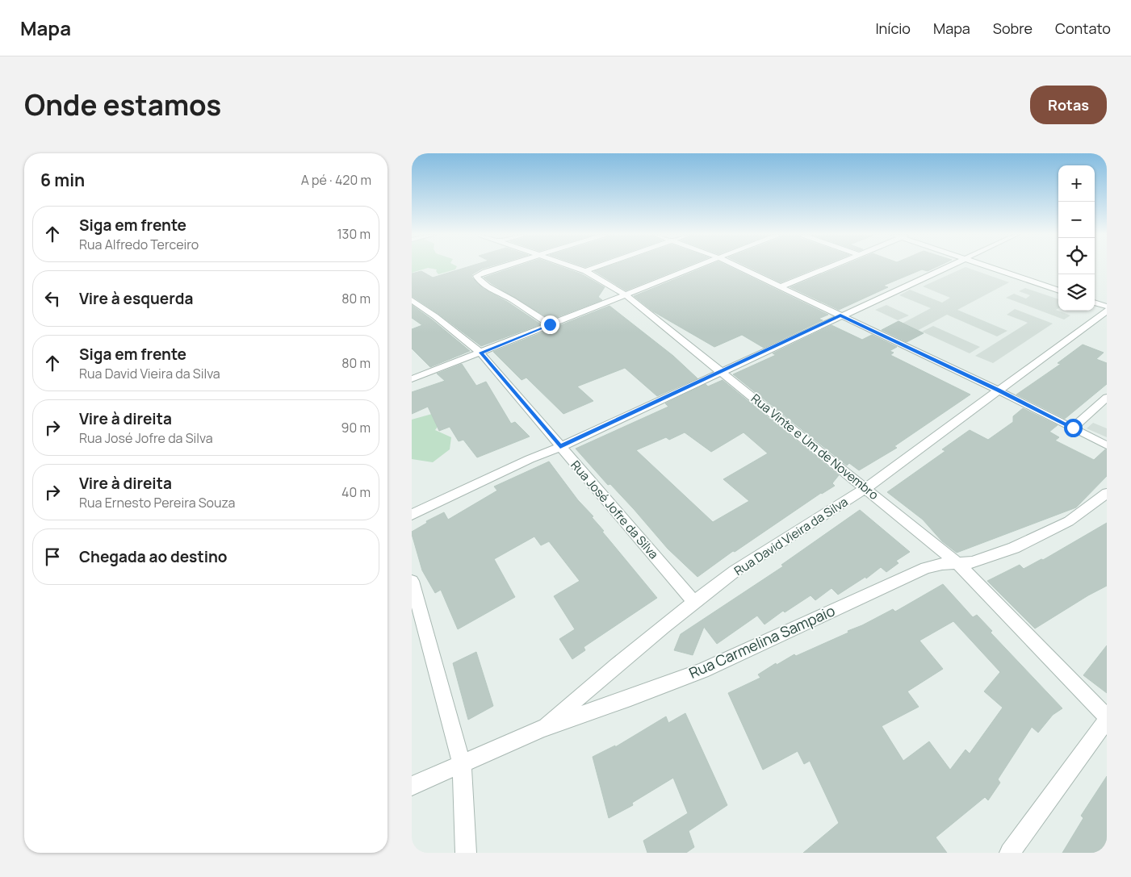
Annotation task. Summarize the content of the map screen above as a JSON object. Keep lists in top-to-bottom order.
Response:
{
  "streets": {
    "street": [
      "Rua Vinte e Um de Novembro",
      "Rua José Jofre da Silva",
      "Rua David Vieira da Silva",
      "Rua Carmelina Sampaio"
    ]
  },
  "crossings": [
    ["Rua Vinte e Um de Novembro", "Rua David Vieira da Silva"],
    ["Rua Vinte e Um de Novembro", "Rua Carmelina Sampaio"],
    ["Rua José Jofre da Silva", "Rua David Vieira da Silva"],
    ["Rua David Vieira da Silva", "Rua Carmelina Sampaio"]
  ],
  "page": {
    "header": "Mapa",
    "nav": [
      "Início",
      "Mapa",
      "Sobre",
      "Contato"
    ],
    "title": "Onde estamos",
    "buttons": "Rotas",
    "heading": ["6 min", "A pé · 420 m"],
    "map_buttons": ["+", "−"],
    "list": [
      ["Siga em frente", "Rua Alfredo Terceiro", "130 m"],
      ["Vire à esquerda", "80 m"],
      ["Siga em frente", "Rua David Vieira da Silva", "80 m"],
      ["Vire à direita", "Rua José Jofre da Silva", "90 m"],
      ["Vire à direita", "Rua Ernesto Pereira Souza", "40 m"],
      "Chegada ao destino"
    ]
  }
}
